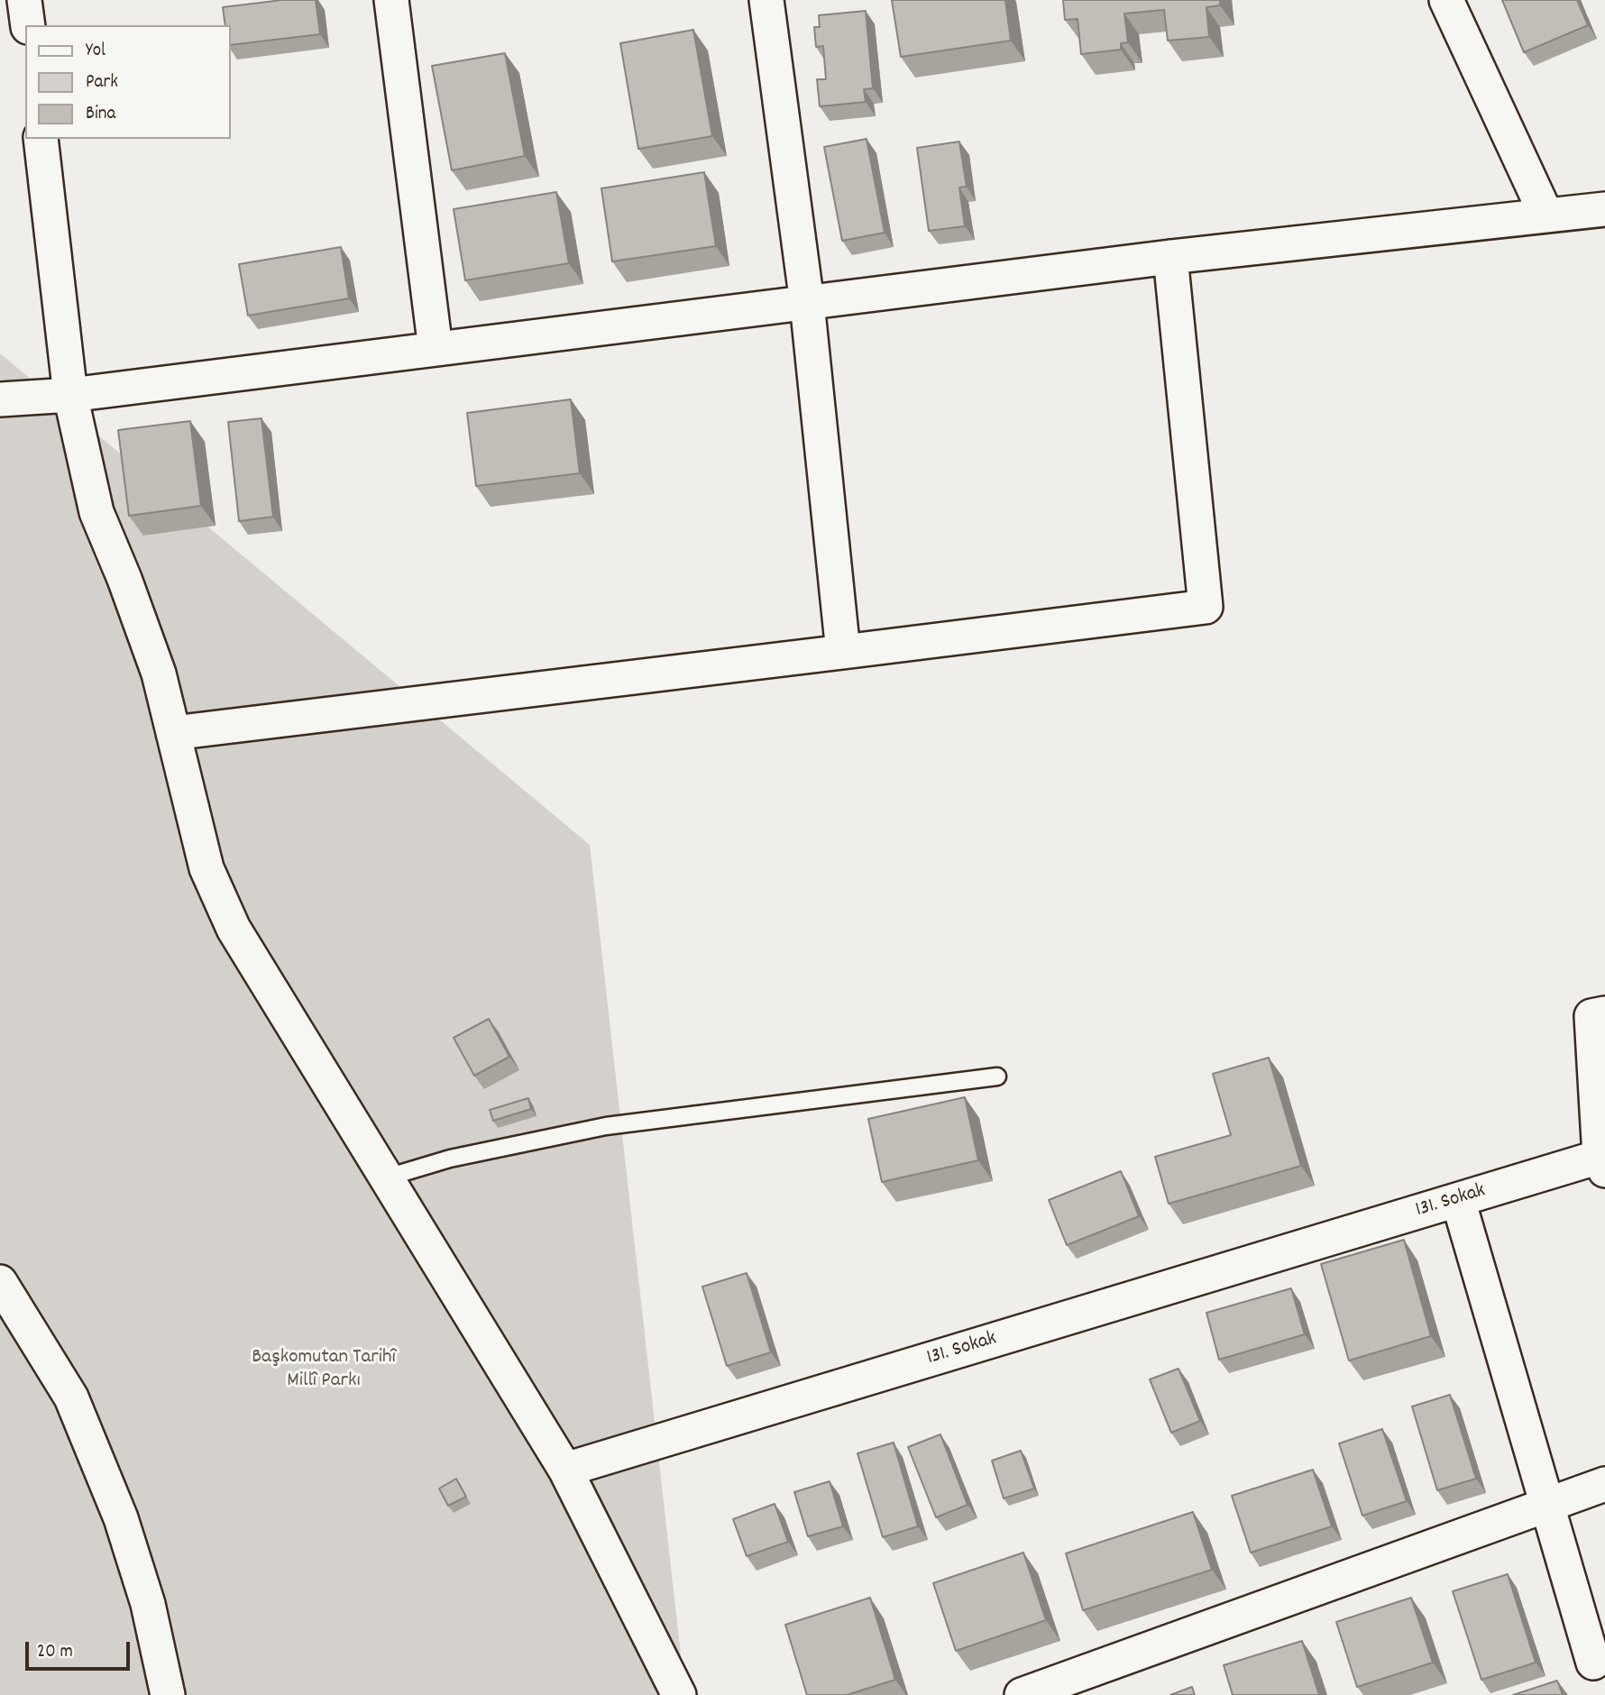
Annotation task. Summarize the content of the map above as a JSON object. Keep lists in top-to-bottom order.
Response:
{
  "streets": {
    "street": ["131. Sokak"]
  },
  "parks": ["Başkomutan Tarihî Millî Parkı"],
  "legend": ["Yol", "Park", "Bina"],
  "scale_bar": "20 m"
}
